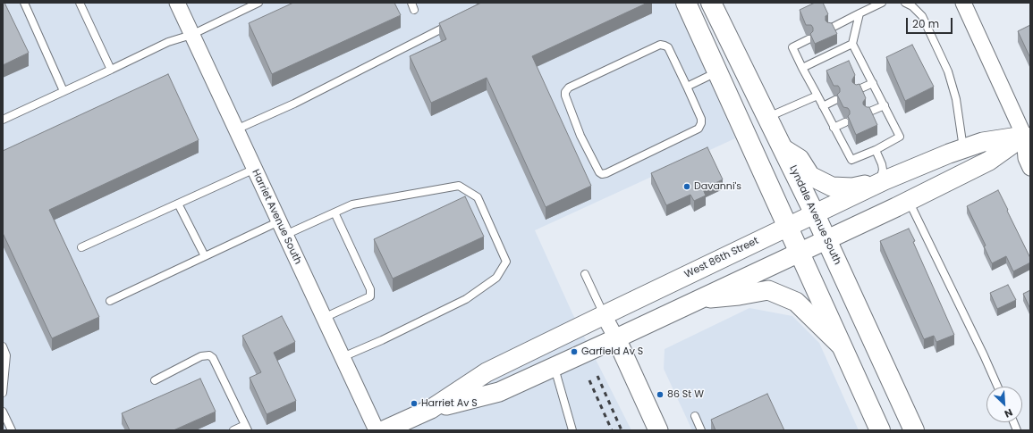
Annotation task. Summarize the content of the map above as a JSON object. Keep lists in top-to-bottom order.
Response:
{
  "streets": {
    "main road": ["Lyndale Avenue South"],
    "street": ["Harriet Avenue South", "West 86th Street"]
  },
  "crossings": [
    ["Lyndale Avenue South", "West 86th Street"]
  ],
  "places": [
    "Davanni's",
    "Garfield Av S",
    "86 St W",
    "Harriet Av S"
  ],
  "scale_bar": "20 m",
  "north": "bottom right"
}
